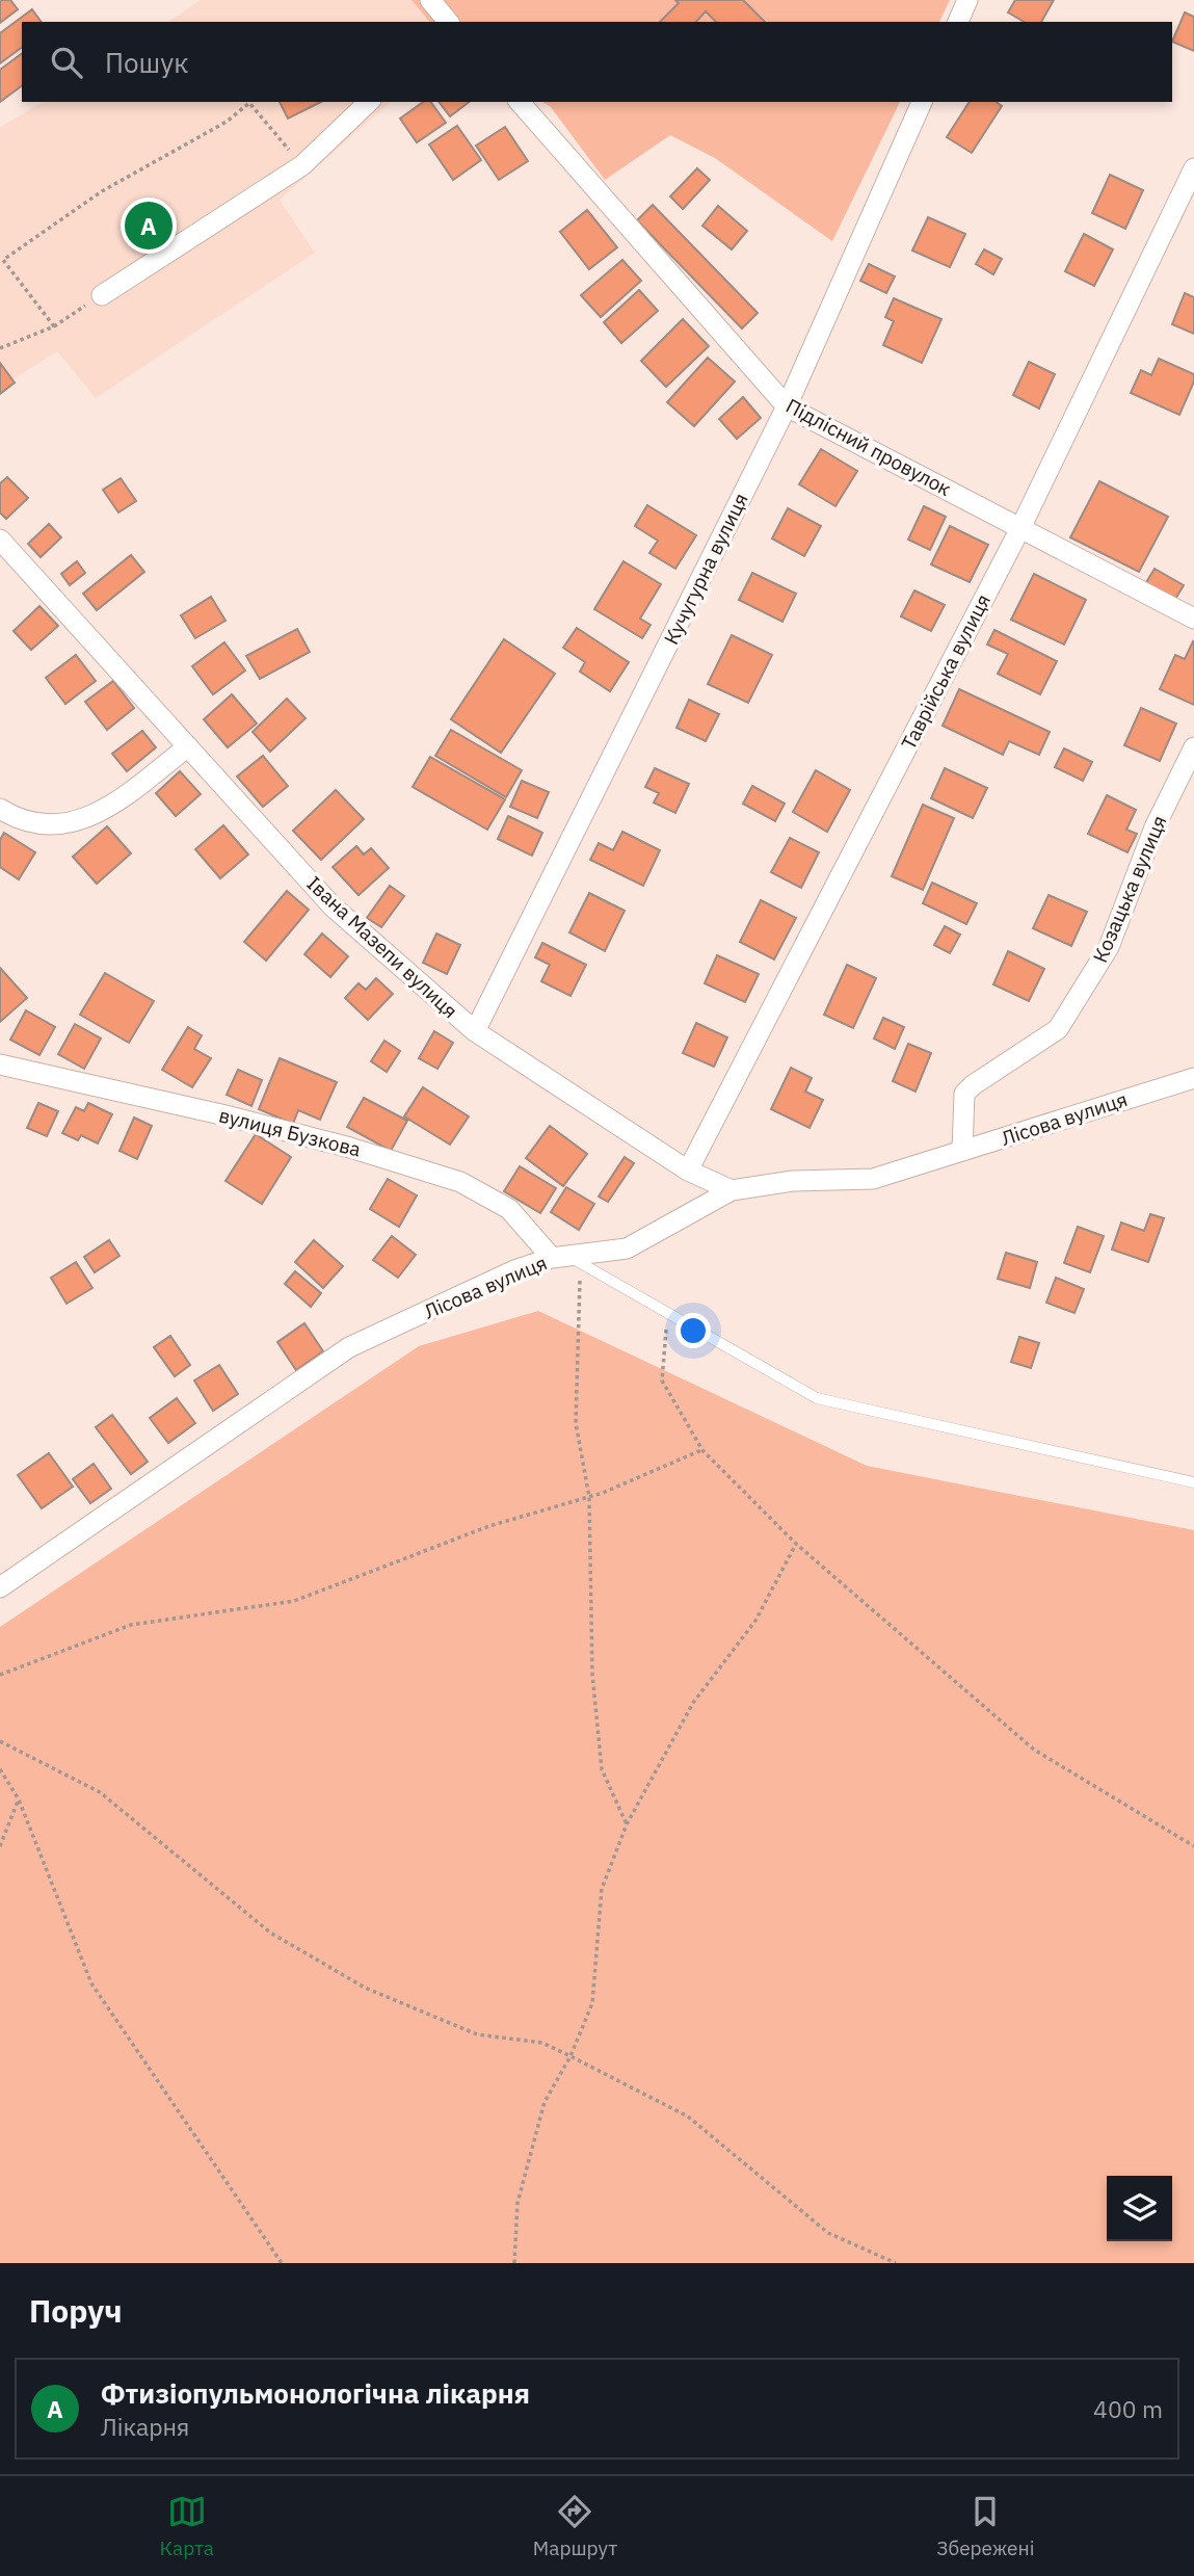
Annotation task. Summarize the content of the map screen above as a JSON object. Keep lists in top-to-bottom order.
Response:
{
  "streets": {
    "street": [
      "Підлісний провулок",
      "Кучугурна вулиця",
      "Таврійська вулиця",
      "Козацька вулиця",
      "Івана Мазепи вулиця",
      "Лісова вулиця",
      "вулиця Бузкова"
    ]
  },
  "crossings": [
    ["Підлісний провулок", "Кучугурна вулиця"],
    ["Підлісний провулок", "Таврійська вулиця"],
    ["Кучугурна вулиця", "Івана Мазепи вулиця"],
    ["Таврійська вулиця", "Івана Мазепи вулиця"],
    ["Козацька вулиця", "Лісова вулиця"],
    ["Івана Мазепи вулиця", "Лісова вулиця"],
    ["Лісова вулиця", "вулиця Бузкова"]
  ],
  "page": {
    "search": "Пошук",
    "pins": "A",
    "heading": "Поруч",
    "list": [
      {
        "mark": "A",
        "name": "Фтизіопульмонологічна лікарня",
        "note": "Лікарня",
        "value": "400 m"
      }
    ],
    "nav": ["Карта", "Маршрут", "Збережені"]
  }
}
